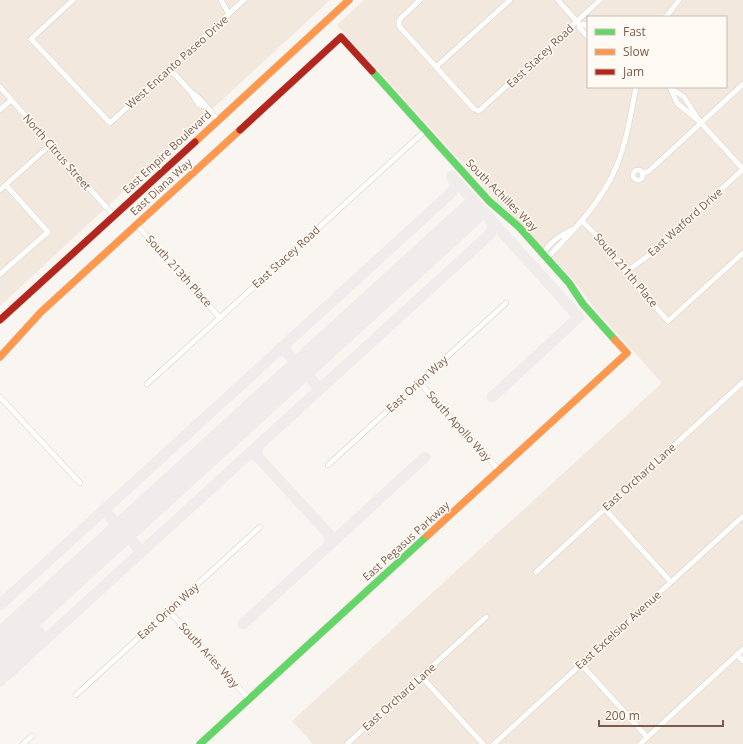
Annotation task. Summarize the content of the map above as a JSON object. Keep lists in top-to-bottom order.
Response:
{
  "streets": {
    "street": [
      "East Stacey Road",
      "West Encanto Paseo Drive",
      "North Citrus Street",
      "East Empire Boulevard",
      "East Diana Way",
      "South Achilles Way",
      "East Watford Drive",
      "South 211th Place",
      "South 213th Place",
      "East Orion Way",
      "South Apollo Way",
      "East Orchard Lane",
      "East Pegasus Parkway",
      "East Excelsior Avenue",
      "South Aries Way"
    ]
  },
  "crossings": [
    ["East Stacey Road", "South Achilles Way"],
    ["East Stacey Road", "South 213th Place"],
    ["North Citrus Street", "East Empire Boulevard"],
    ["East Diana Way", "South Achilles Way"],
    ["East Diana Way", "South 213th Place"],
    ["South Achilles Way", "East Pegasus Parkway"],
    ["East Watford Drive", "South 211th Place"],
    ["East Orion Way", "South Apollo Way"],
    ["East Orion Way", "South Aries Way"],
    ["South Apollo Way", "East Pegasus Parkway"],
    ["East Pegasus Parkway", "South Aries Way"]
  ],
  "legend": ["Fast", "Slow", "Jam"],
  "scale_bar": "200 m"
}
